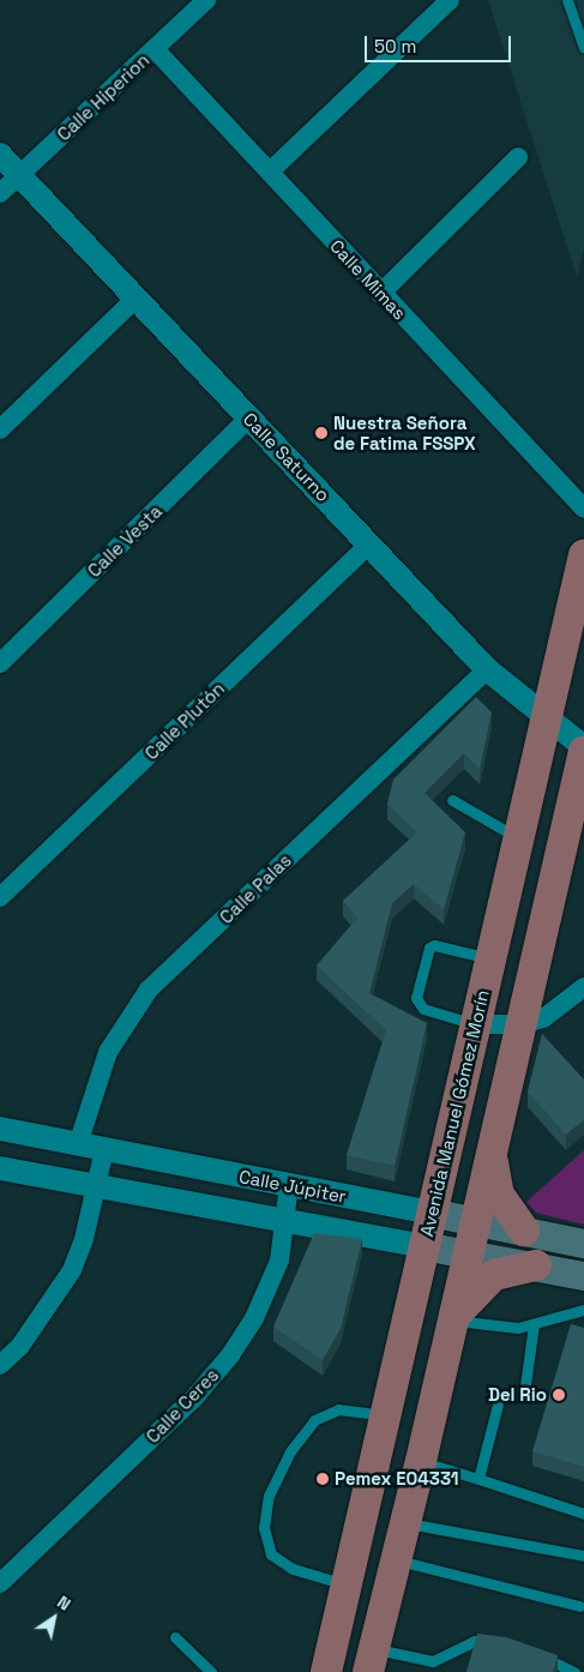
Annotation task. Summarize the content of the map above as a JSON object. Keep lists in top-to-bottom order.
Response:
{
  "streets": {
    "main road": ["Avenida Manuel Gómez Morín", "Calle Júpiter"],
    "street": [
      "Calle Hiperion",
      "Calle Mimas",
      "Calle Saturno",
      "Calle Vesta",
      "Calle Plutón",
      "Calle Palas",
      "Calle Ceres"
    ]
  },
  "crossings": [
    ["Calle Hiperion", "Calle Mimas"],
    ["Calle Hiperion", "Calle Saturno"],
    ["Calle Saturno", "Calle Vesta"],
    ["Calle Saturno", "Calle Plutón"],
    ["Calle Saturno", "Calle Palas"],
    ["Calle Saturno", "Avenida Manuel Gómez Morín"],
    ["Calle Palas", "Calle Júpiter"],
    ["Avenida Manuel Gómez Morín", "Calle Júpiter"],
    ["Calle Júpiter", "Calle Ceres"]
  ],
  "places": ["Nuestra Señora de Fatima FSSPX", "Del Rio", "Pemex E04331"],
  "scale_bar": "50 m",
  "north": "top right"
}
